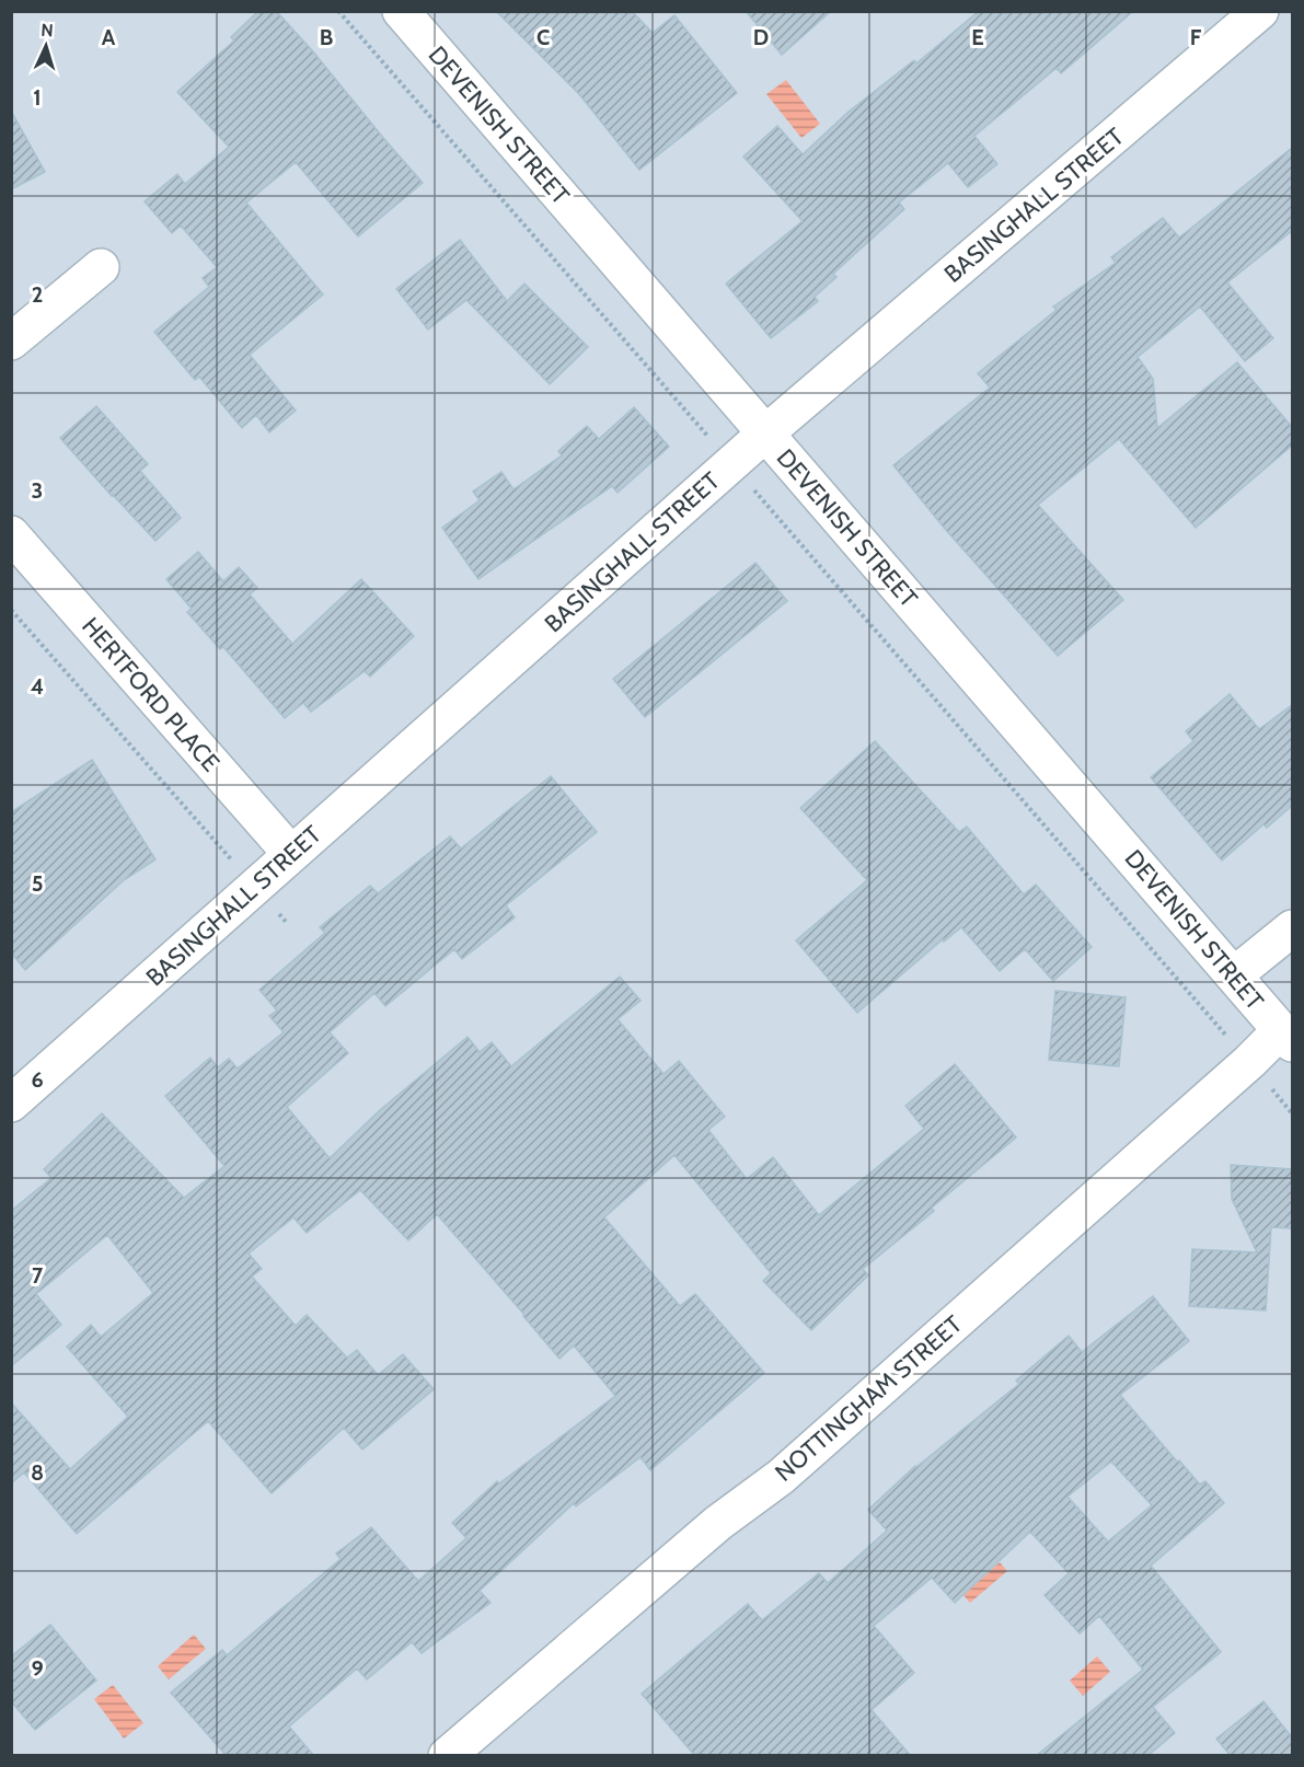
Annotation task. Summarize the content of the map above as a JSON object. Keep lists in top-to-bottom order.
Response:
{
  "streets": {
    "street": [
      "DEVENISH STREET",
      "BASINGHALL STREET",
      "HERTFORD PLACE",
      "NOTTINGHAM STREET"
    ]
  },
  "crossings": [
    ["DEVENISH STREET", "BASINGHALL STREET"],
    ["DEVENISH STREET", "NOTTINGHAM STREET"],
    ["BASINGHALL STREET", "HERTFORD PLACE"]
  ],
  "north": "top",
  "grid": {
    "columns": [
      "A",
      "B",
      "C",
      "D",
      "E",
      "F"
    ],
    "rows": [
      "1",
      "2",
      "3",
      "4",
      "5",
      "6",
      "7",
      "8",
      "9"
    ]
  }
}
